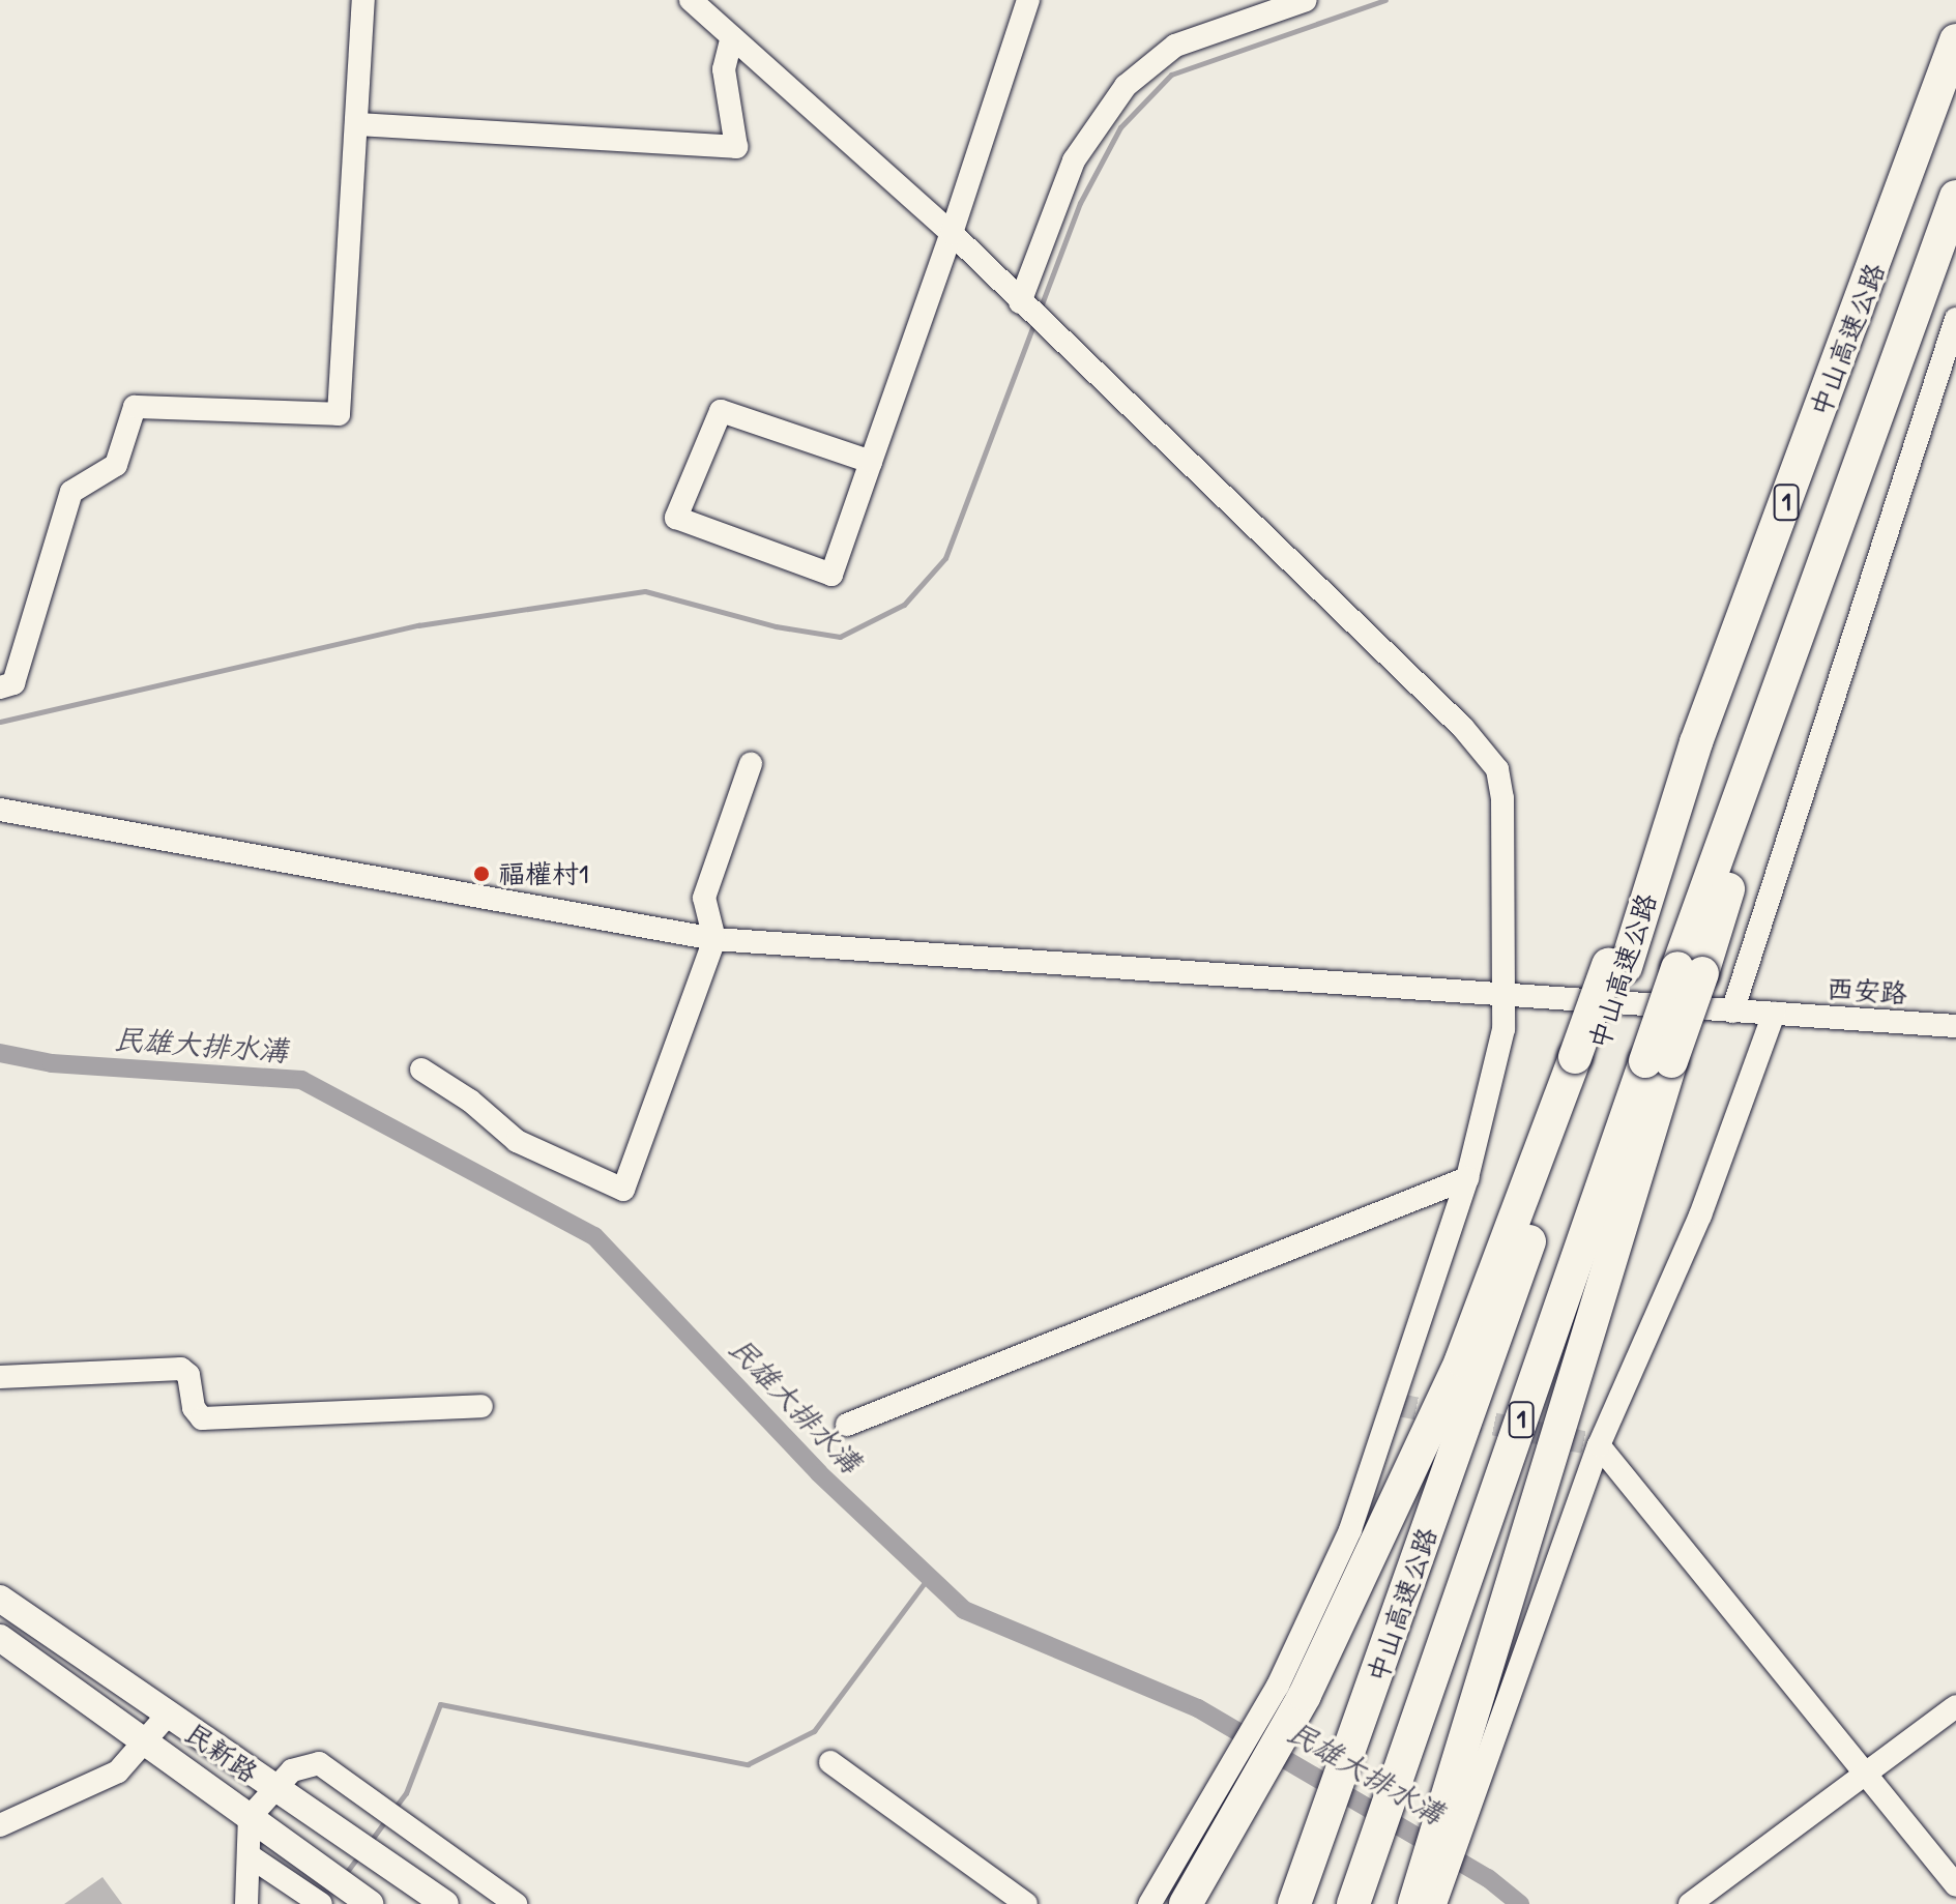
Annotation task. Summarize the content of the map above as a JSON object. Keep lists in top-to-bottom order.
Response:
{
  "streets": {
    "highway": ["中山高速公路", "1"],
    "main road": ["民新路"],
    "street": ["西安路"]
  },
  "water": ["民雄大排水溝"],
  "places": ["福權村1"]
}
